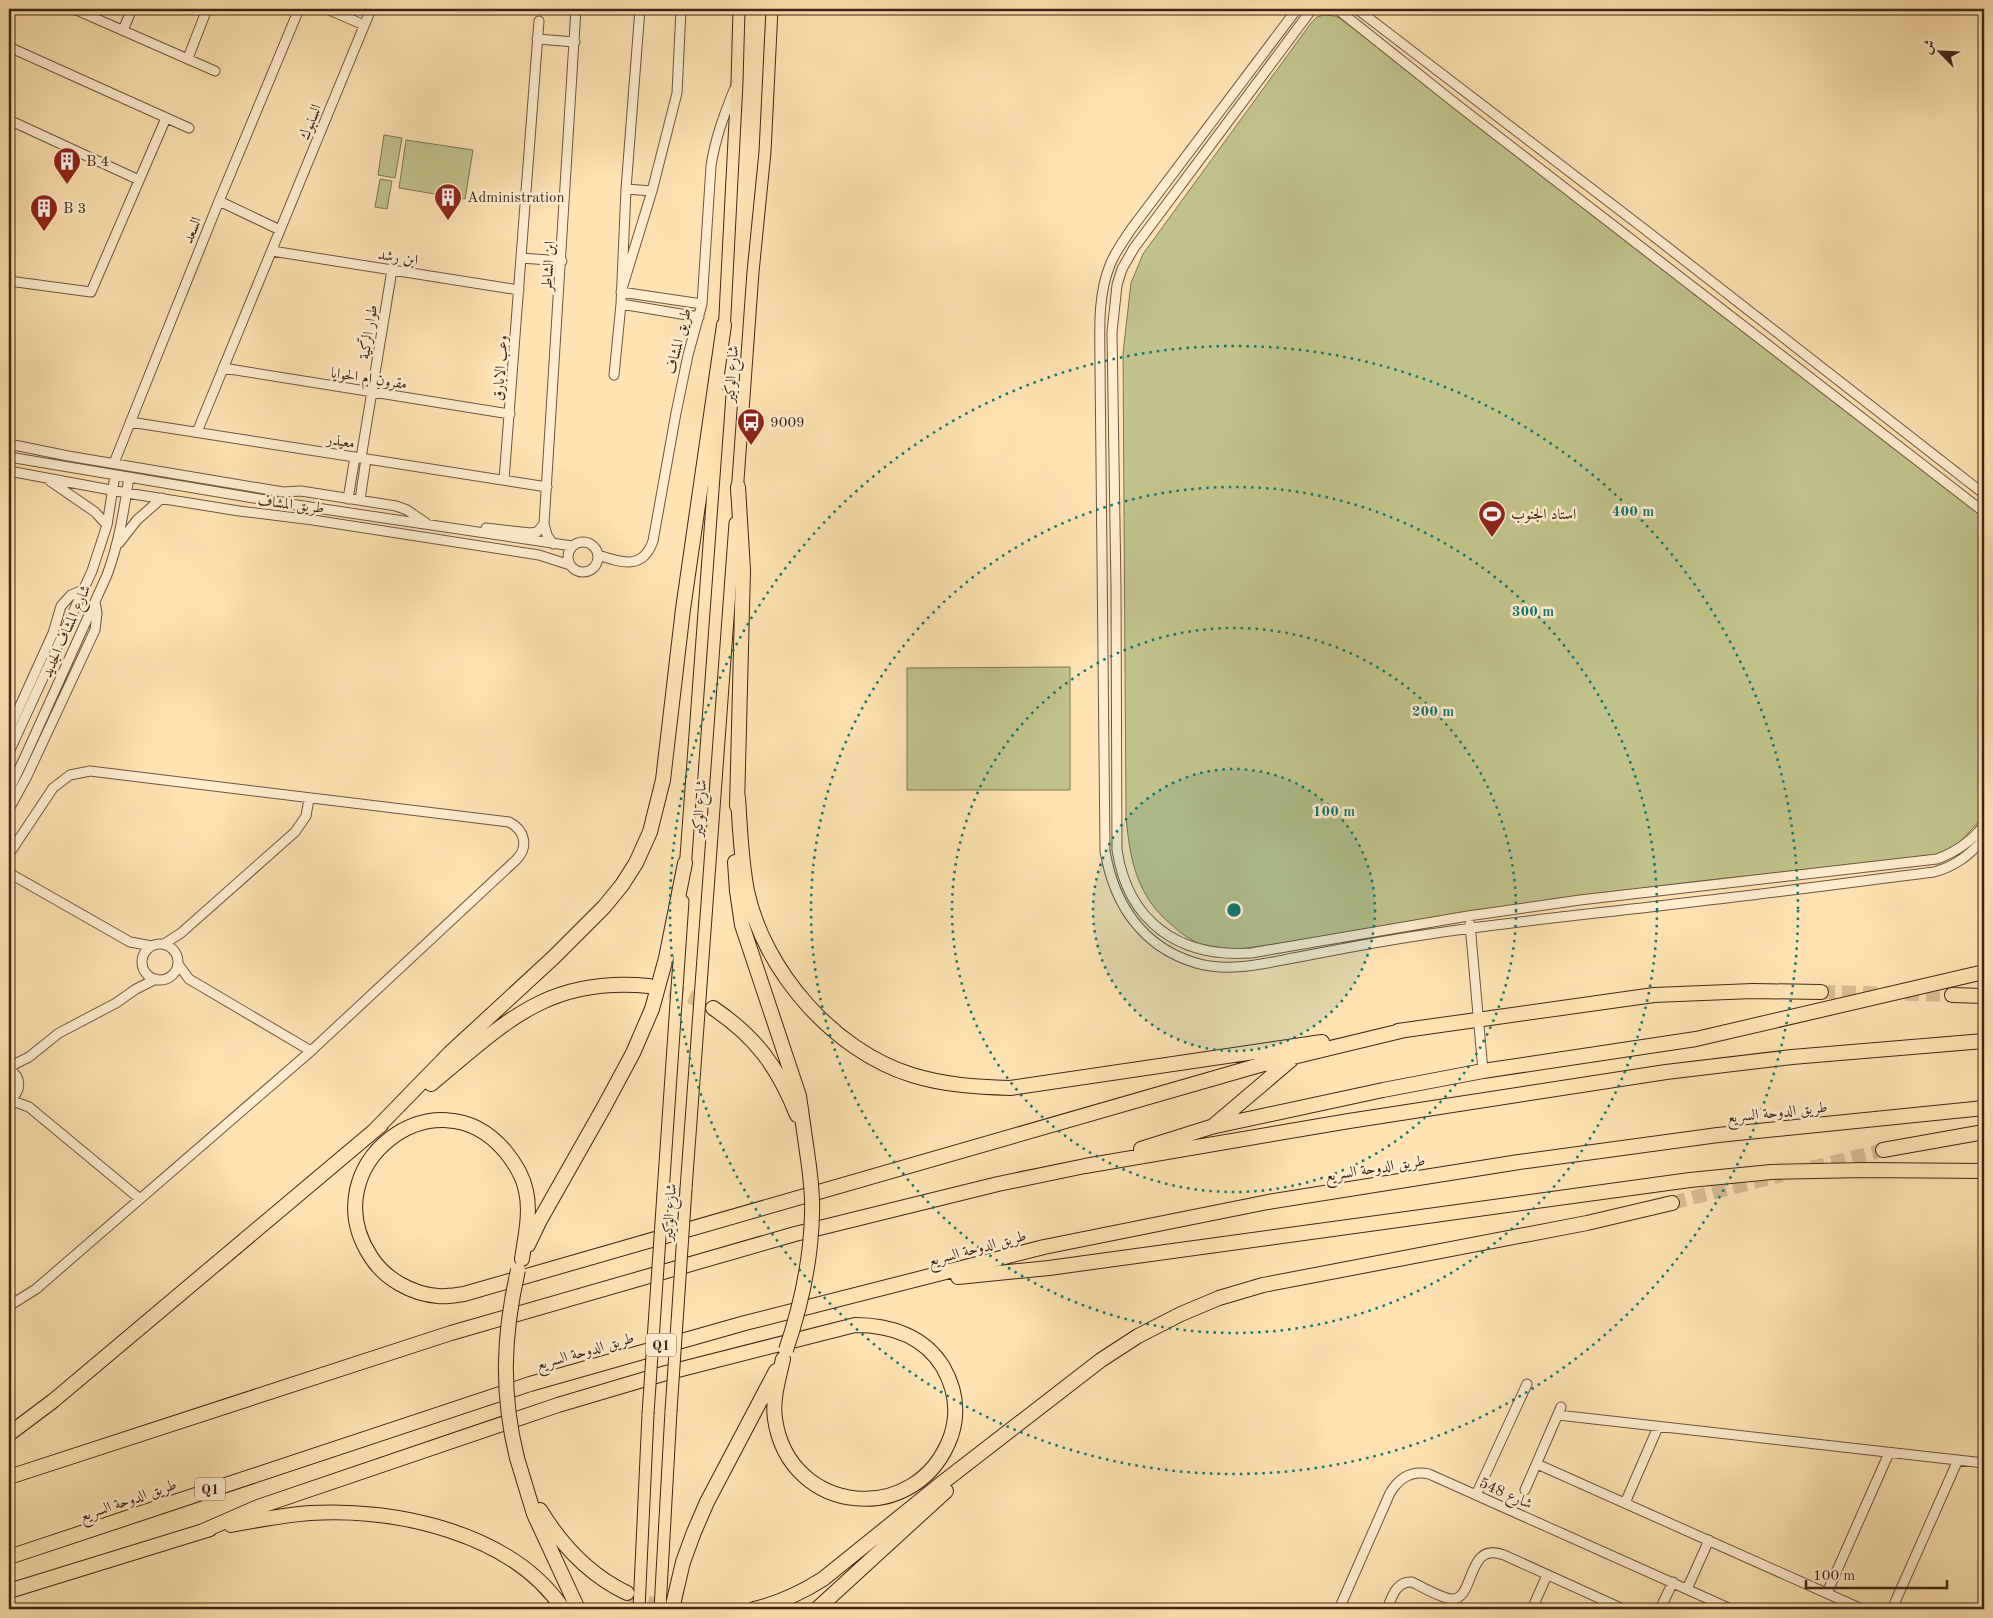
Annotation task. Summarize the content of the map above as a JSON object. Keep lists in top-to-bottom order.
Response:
{
  "streets": {
    "highway": ["طريق الدوحة السريع", "Q1"],
    "main road": ["شارع الوكير"],
    "street": [
      "السنبوك",
      "السعد",
      "ابن رشد",
      "ابن الشاطر",
      "طوار الرّكية",
      "طريق المشاف",
      "وعب الابارق",
      "مقرون ام الحوايا",
      "معيذر",
      "شارع المشاف الجديد",
      "شارع 548"
    ]
  },
  "crossings": [
    ["السنبوك", "ابن رشد"],
    ["السنبوك", "مقرون ام الحوايا"],
    ["السنبوك", "معيذر"],
    ["السعد", "طريق المشاف"],
    ["السعد", "معيذر"],
    ["ابن رشد", "طوار الرّكية"],
    ["ابن رشد", "وعب الابارق"],
    ["ابن الشاطر", "طريق المشاف"],
    ["ابن الشاطر", "معيذر"],
    ["طوار الرّكية", "طريق المشاف"],
    ["طوار الرّكية", "مقرون ام الحوايا"],
    ["طوار الرّكية", "معيذر"],
    ["طريق المشاف", "شارع الوكير"],
    ["طريق المشاف", "شارع المشاف الجديد"],
    ["وعب الابارق", "مقرون ام الحوايا"],
    ["وعب الابارق", "معيذر"]
  ],
  "places": {
    "building": ["B 4", "Administration", "B 3"],
    "bus stop": ["9009"],
    "sports": ["استاد الجنوب"]
  },
  "scale_bar": "100 m",
  "north": "top left",
  "rings": [
    "400 m",
    "300 m",
    "200 m",
    "100 m"
  ]
}
